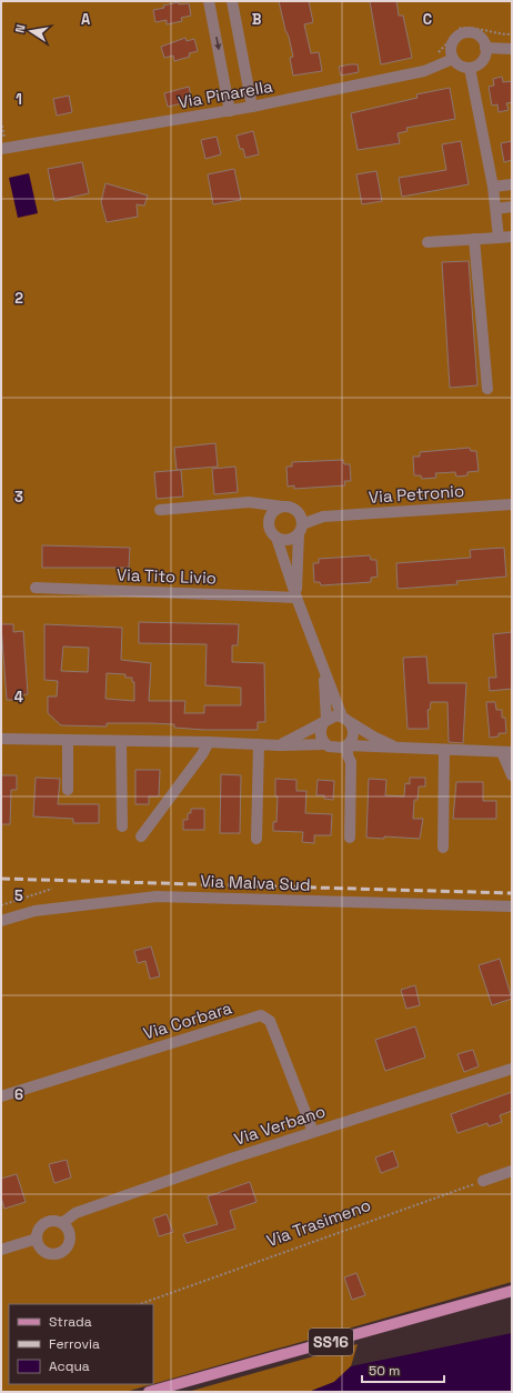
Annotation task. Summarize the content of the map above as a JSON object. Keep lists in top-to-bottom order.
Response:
{
  "streets": {
    "main road": ["SS16"],
    "street": [
      "Via Pinarella",
      "Via Petronio",
      "Via Tito Livio",
      "Via Malva Sud",
      "Via Corbara",
      "Via Verbano"
    ],
    "path": ["Via Trasimeno"]
  },
  "crossings": [
    ["Via Corbara", "Via Verbano"]
  ],
  "legend": ["Strada", "Ferrovia", "Acqua"],
  "scale_bar": "50 m",
  "north": "left",
  "grid": {
    "columns": ["A", "B", "C"],
    "rows": [
      "1",
      "2",
      "3",
      "4",
      "5",
      "6"
    ]
  }
}
